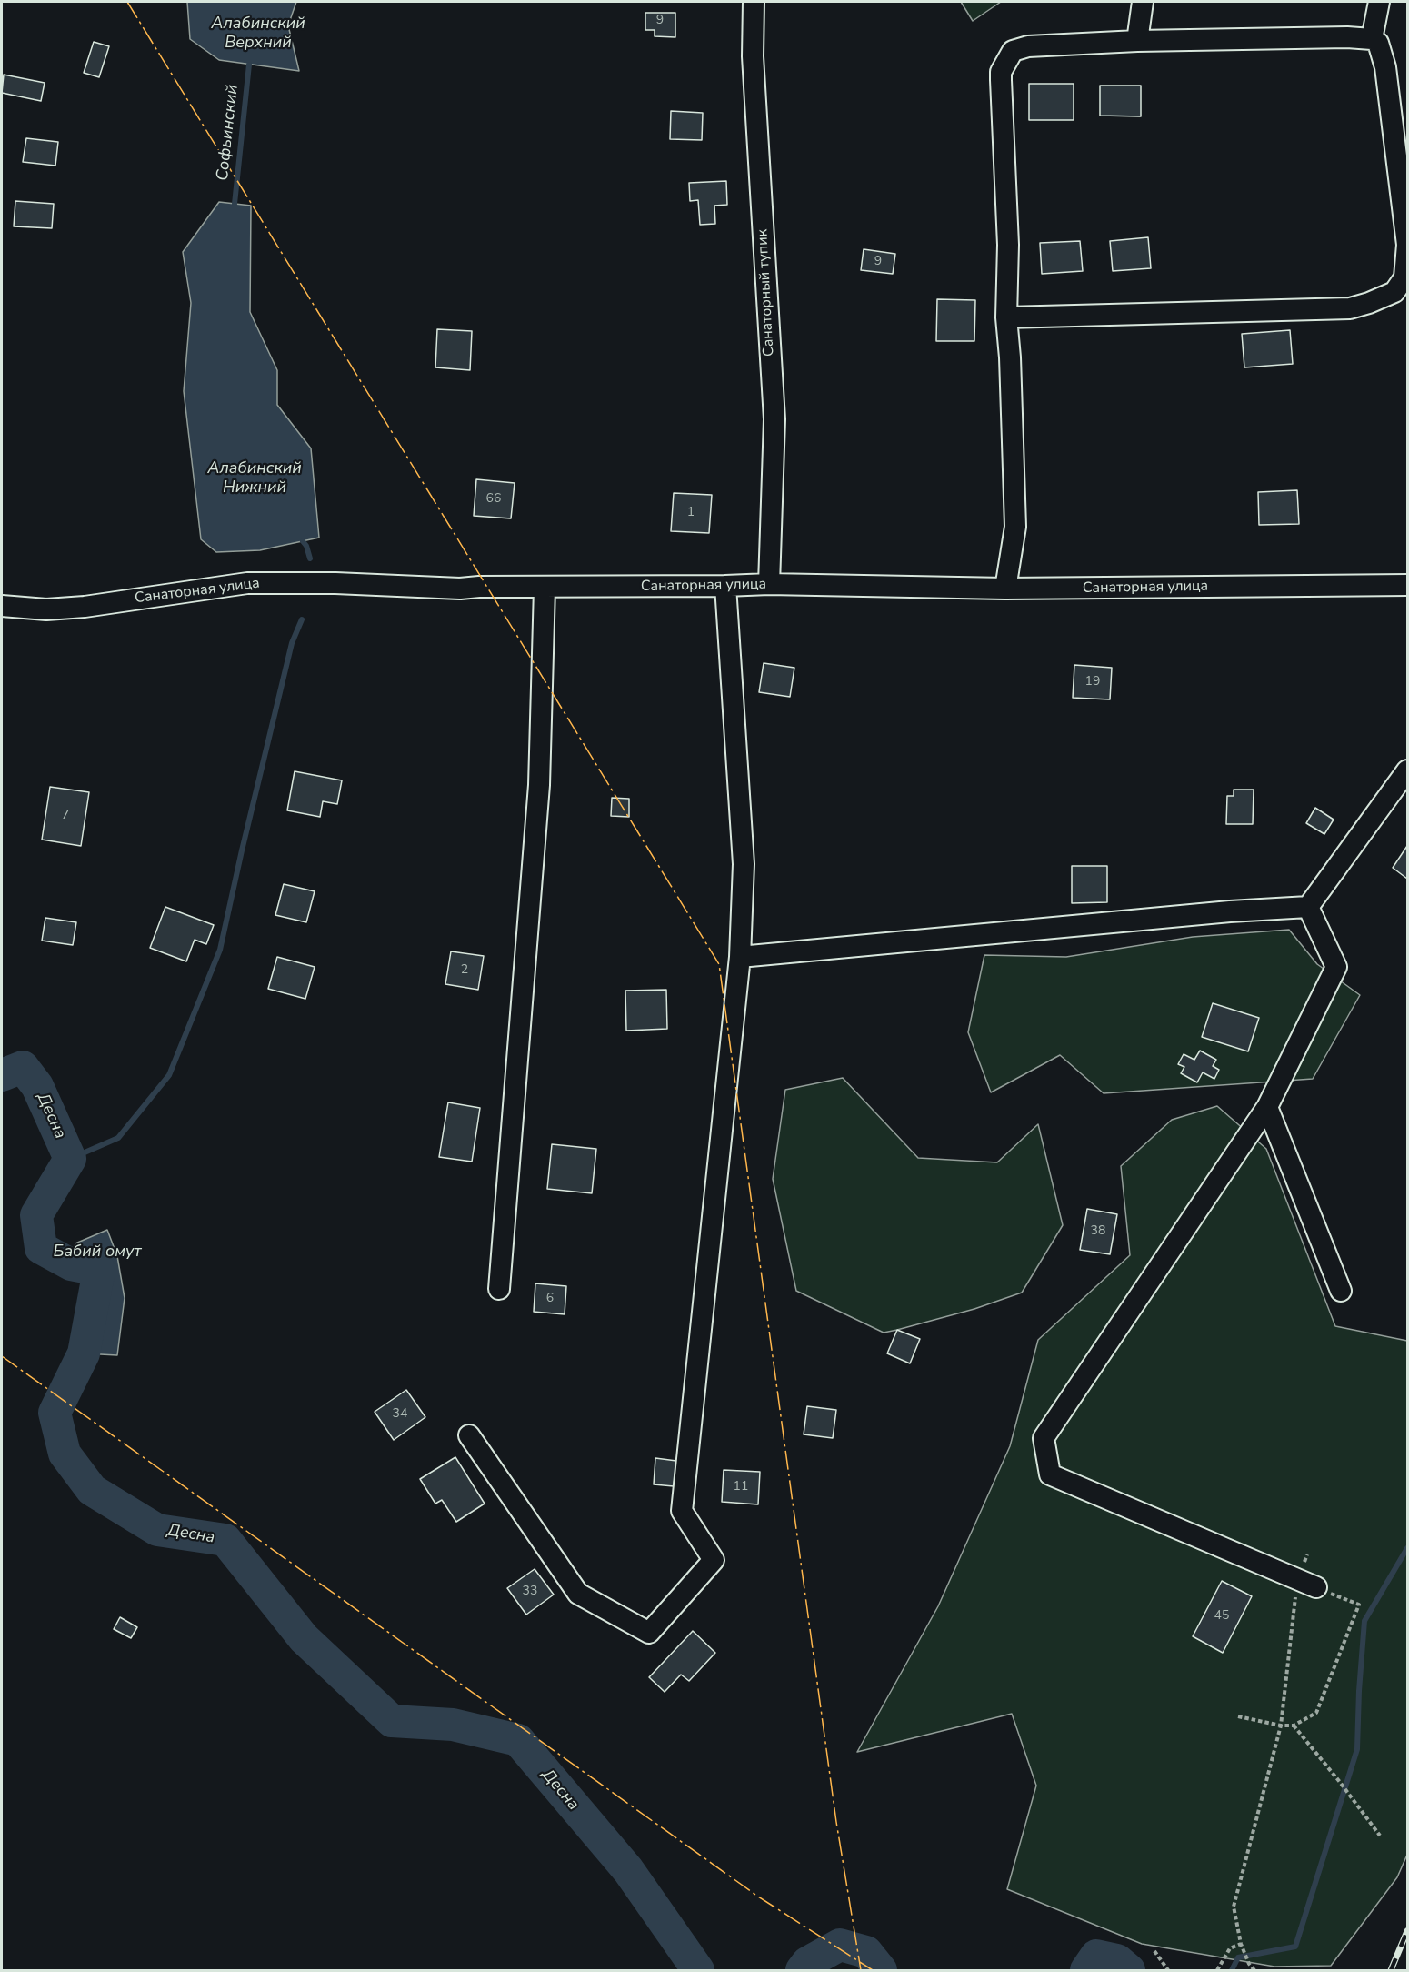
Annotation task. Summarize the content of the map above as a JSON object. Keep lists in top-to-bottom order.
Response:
{
  "streets": {
    "street": ["Санаторный тупик", "Санаторная улица"]
  },
  "crossings": [
    ["Санаторный тупик", "Санаторная улица"]
  ],
  "water": [
    "Алабинский Верхний",
    "Софьинский",
    "Алабинский Нижний",
    "Десна",
    "Бабий омут"
  ],
  "house_numbers": [
    "9",
    "9",
    "66",
    "1",
    "19",
    "7",
    "2",
    "38",
    "6",
    "34",
    "11",
    "33",
    "45"
  ]
}
